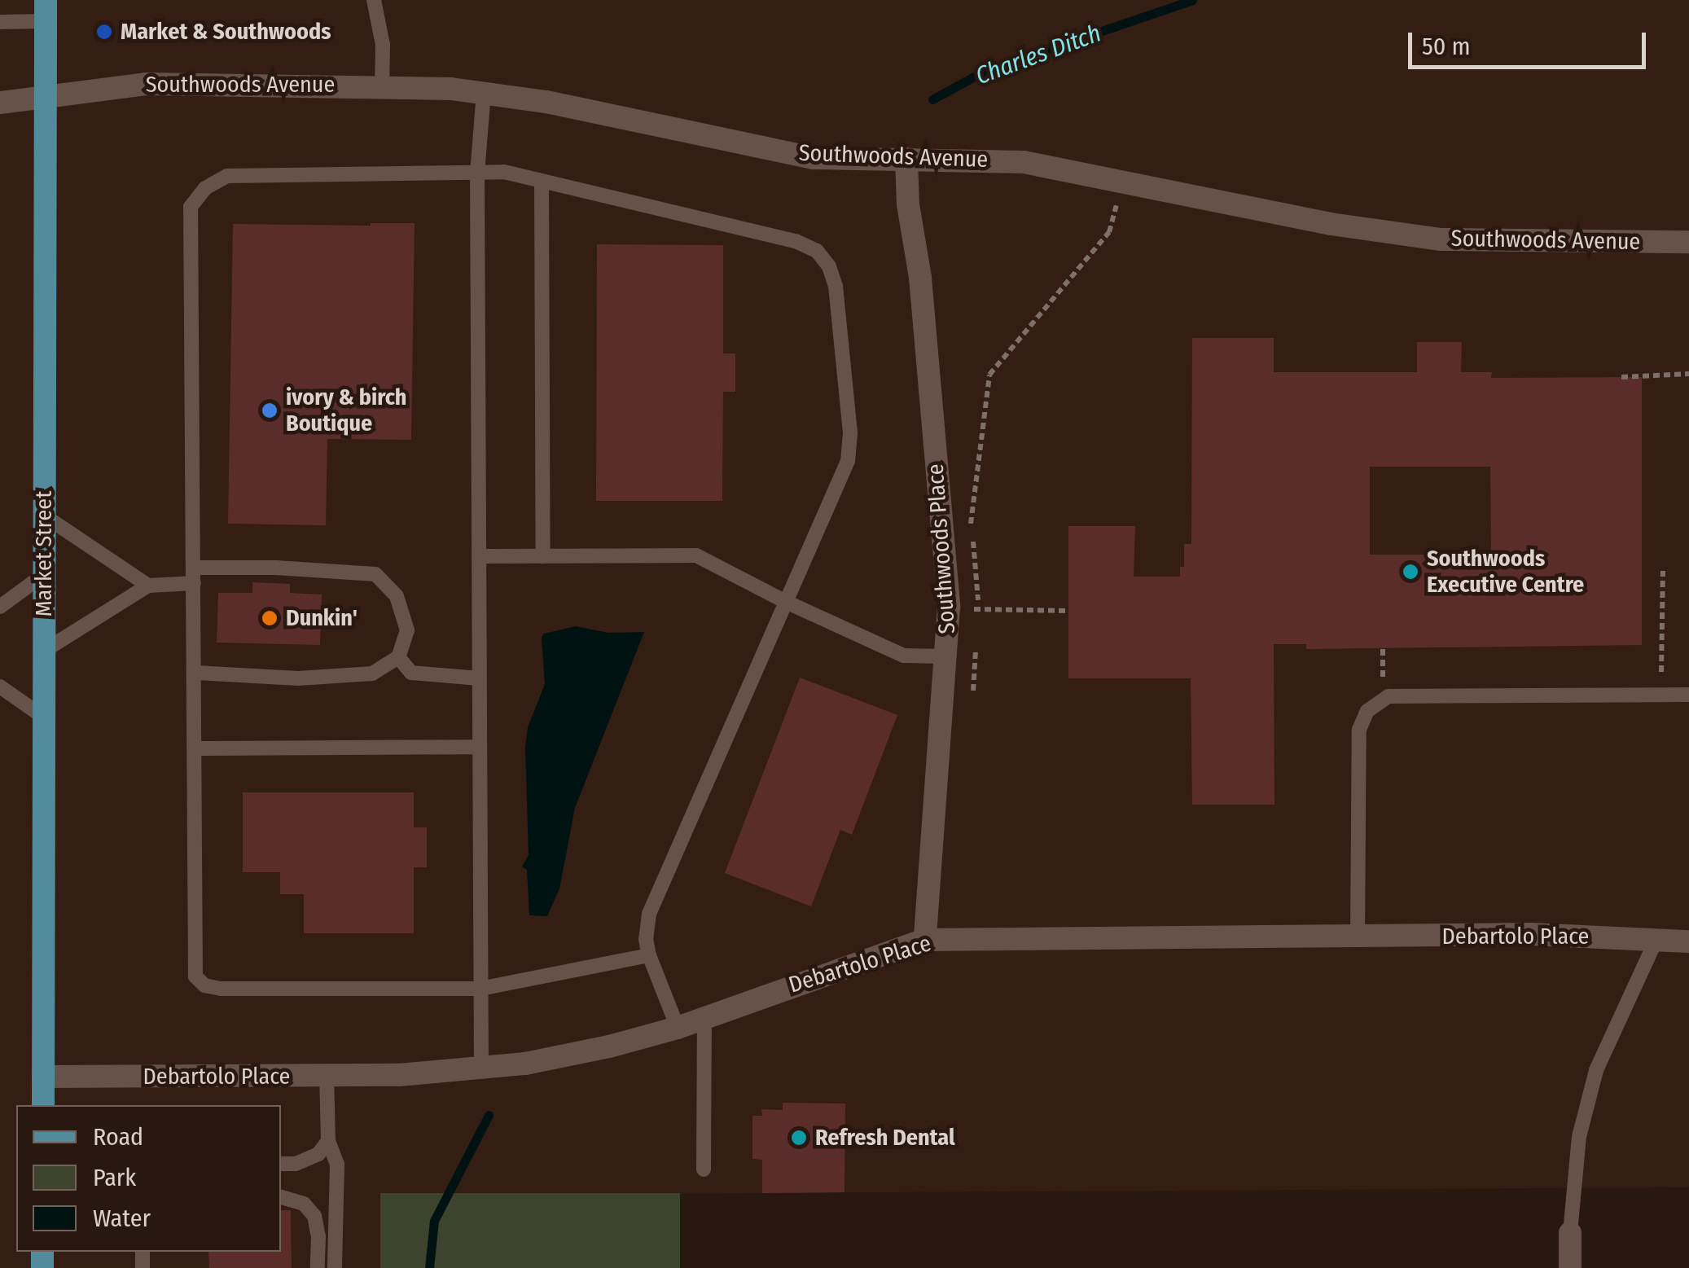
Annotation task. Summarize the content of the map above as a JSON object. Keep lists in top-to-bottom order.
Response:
{
  "streets": {
    "main road": ["Market Street"],
    "street": ["Southwoods Avenue", "Southwoods Place", "Debartolo Place"]
  },
  "crossings": [
    ["Southwoods Avenue", "Southwoods Place"],
    ["Southwoods Avenue", "Market Street"],
    ["Southwoods Place", "Debartolo Place"],
    ["Market Street", "Debartolo Place"]
  ],
  "water": ["Charles Ditch"],
  "places": [
    "Market & Southwoods",
    "ivory & birch Boutique",
    "Southwoods Executive Centre",
    "Dunkin'",
    "Refresh Dental"
  ],
  "legend": ["Road", "Park", "Water"],
  "scale_bar": "50 m"
}
